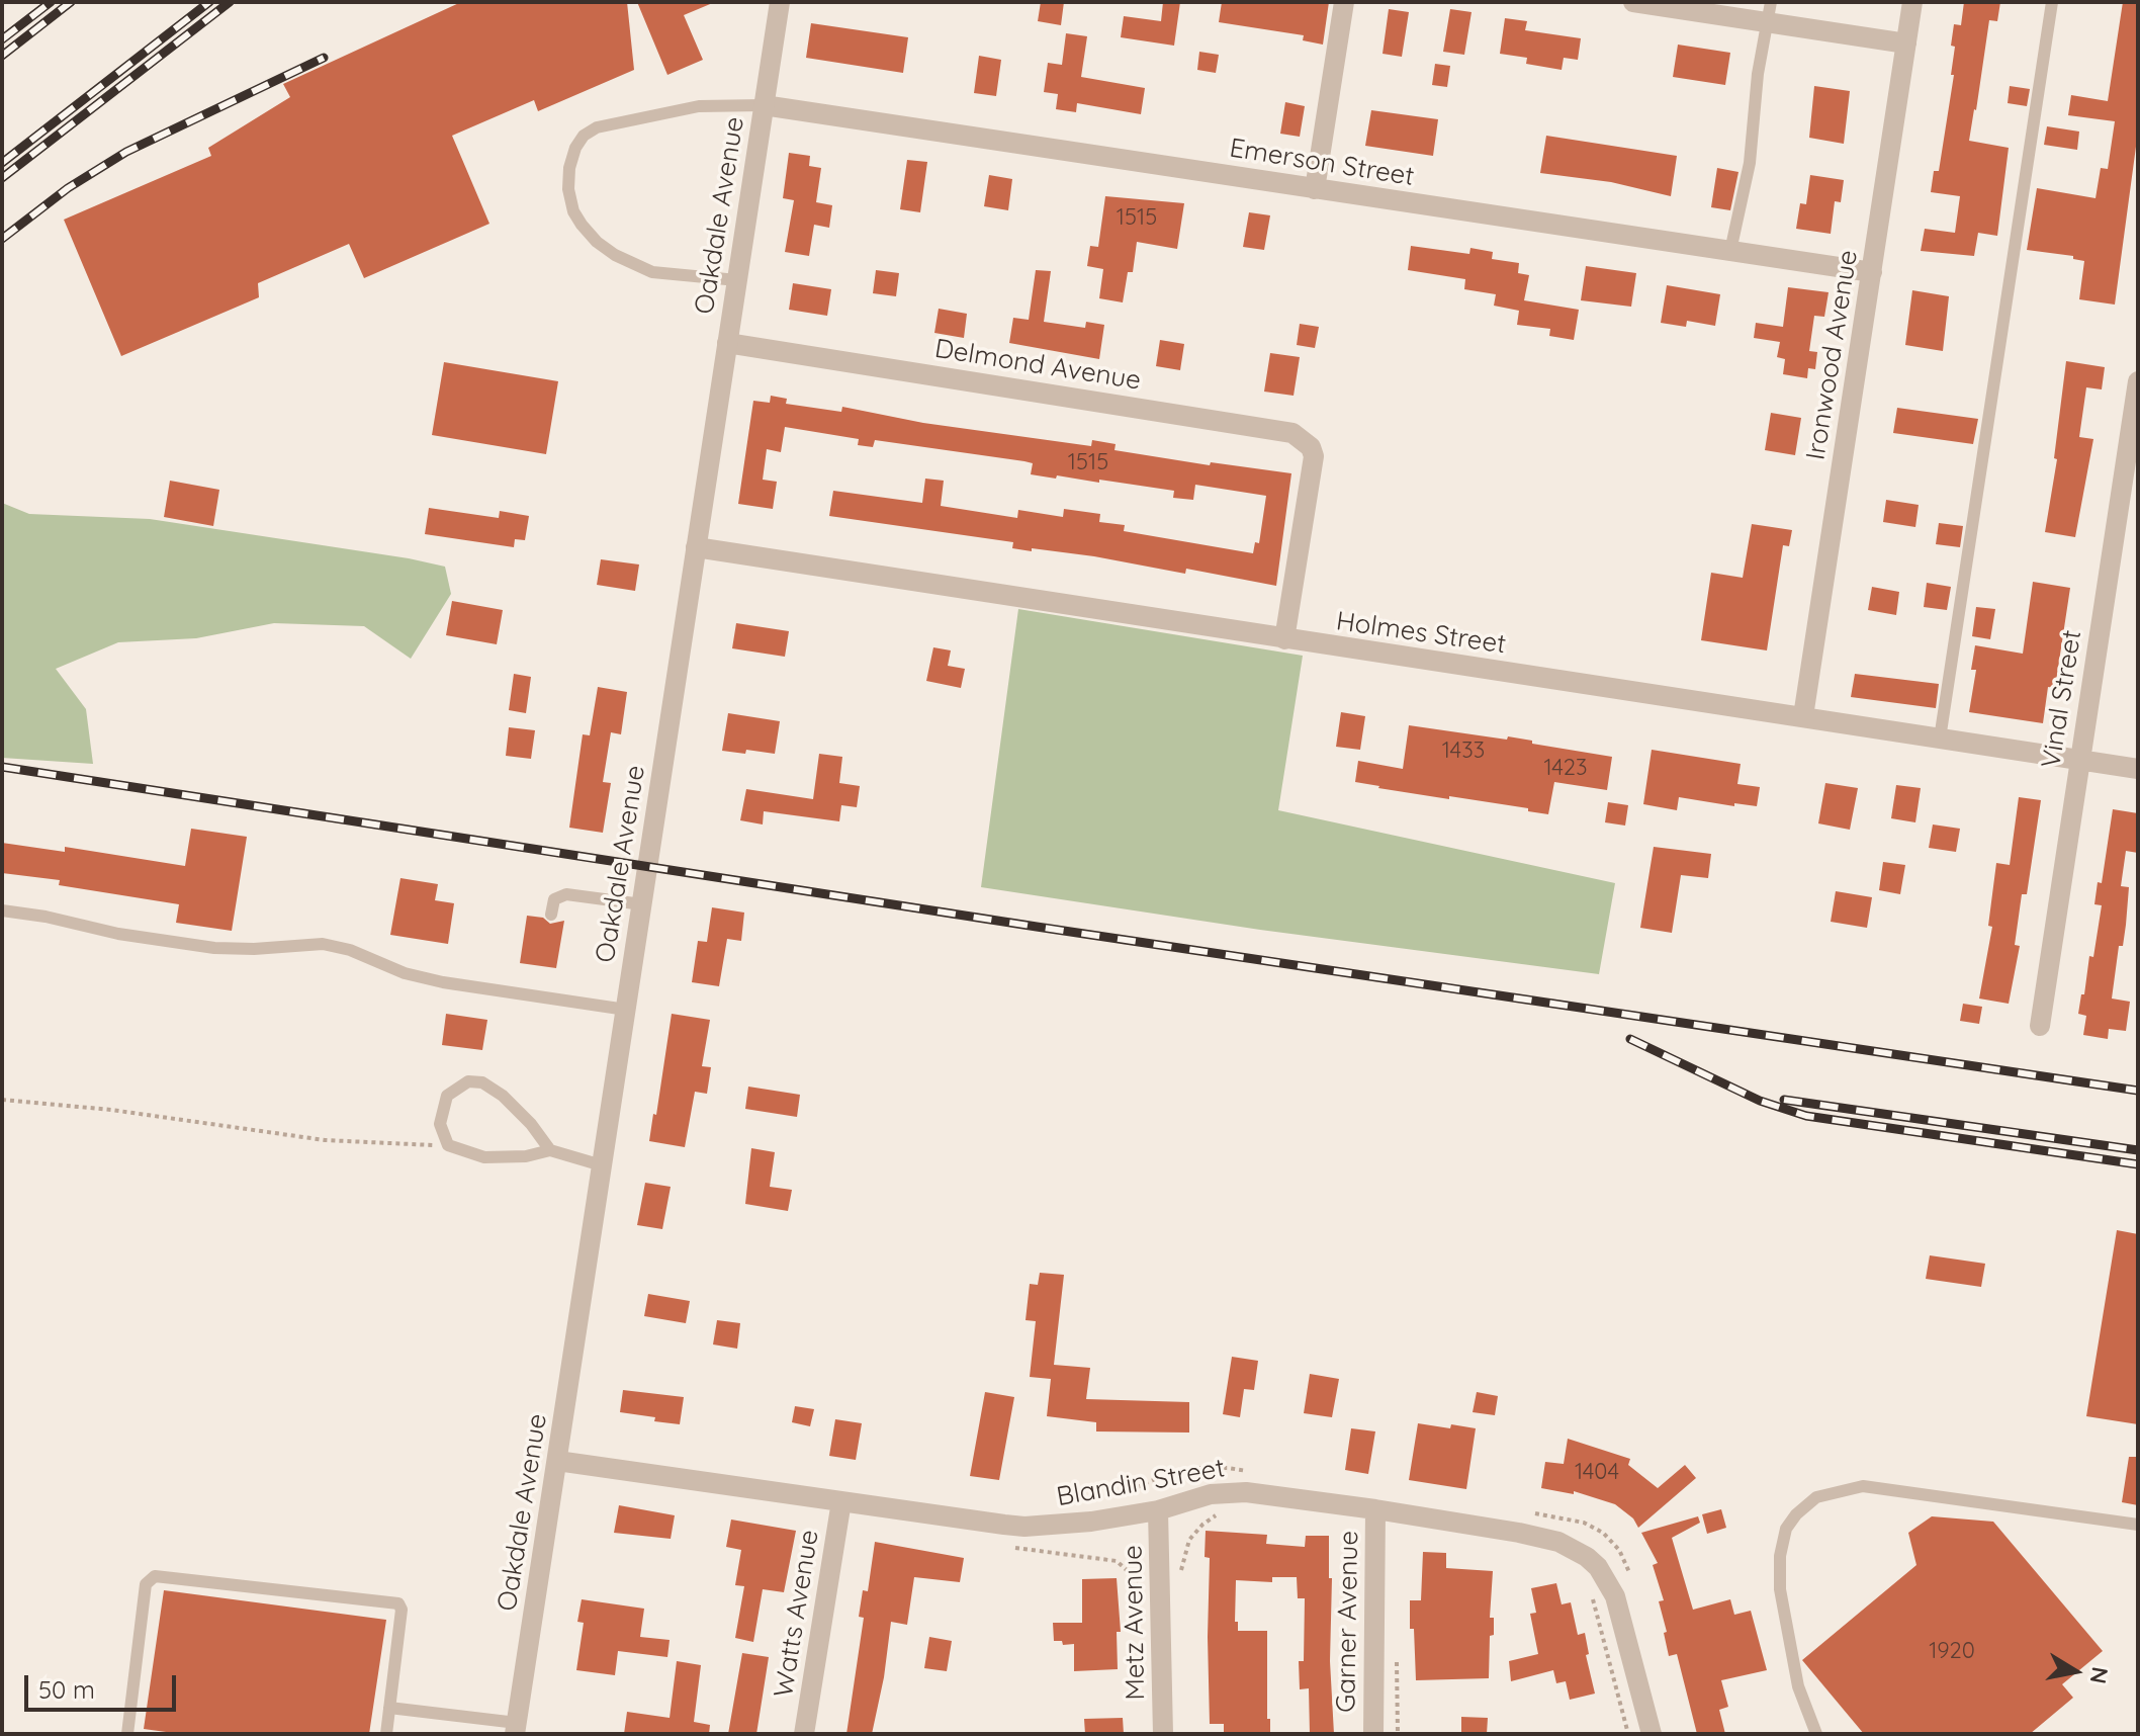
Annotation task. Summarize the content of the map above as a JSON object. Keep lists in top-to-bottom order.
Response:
{
  "streets": {
    "street": [
      "Emerson Street",
      "Oakdale Avenue",
      "Ironwood Avenue",
      "Delmond Avenue",
      "Holmes Street",
      "Vinal Street",
      "Blandin Street",
      "Watts Avenue",
      "Garner Avenue",
      "Metz Avenue"
    ]
  },
  "crossings": [
    ["Emerson Street", "Oakdale Avenue"],
    ["Emerson Street", "Ironwood Avenue"],
    ["Oakdale Avenue", "Delmond Avenue"],
    ["Oakdale Avenue", "Holmes Street"],
    ["Oakdale Avenue", "Blandin Street"],
    ["Ironwood Avenue", "Holmes Street"],
    ["Delmond Avenue", "Holmes Street"],
    ["Holmes Street", "Vinal Street"],
    ["Blandin Street", "Watts Avenue"],
    ["Blandin Street", "Garner Avenue"],
    ["Blandin Street", "Metz Avenue"]
  ],
  "house_numbers": [
    "1515",
    "1515",
    "1433",
    "1423",
    "1404",
    "1920"
  ],
  "scale_bar": "50 m",
  "north": "right"
}
